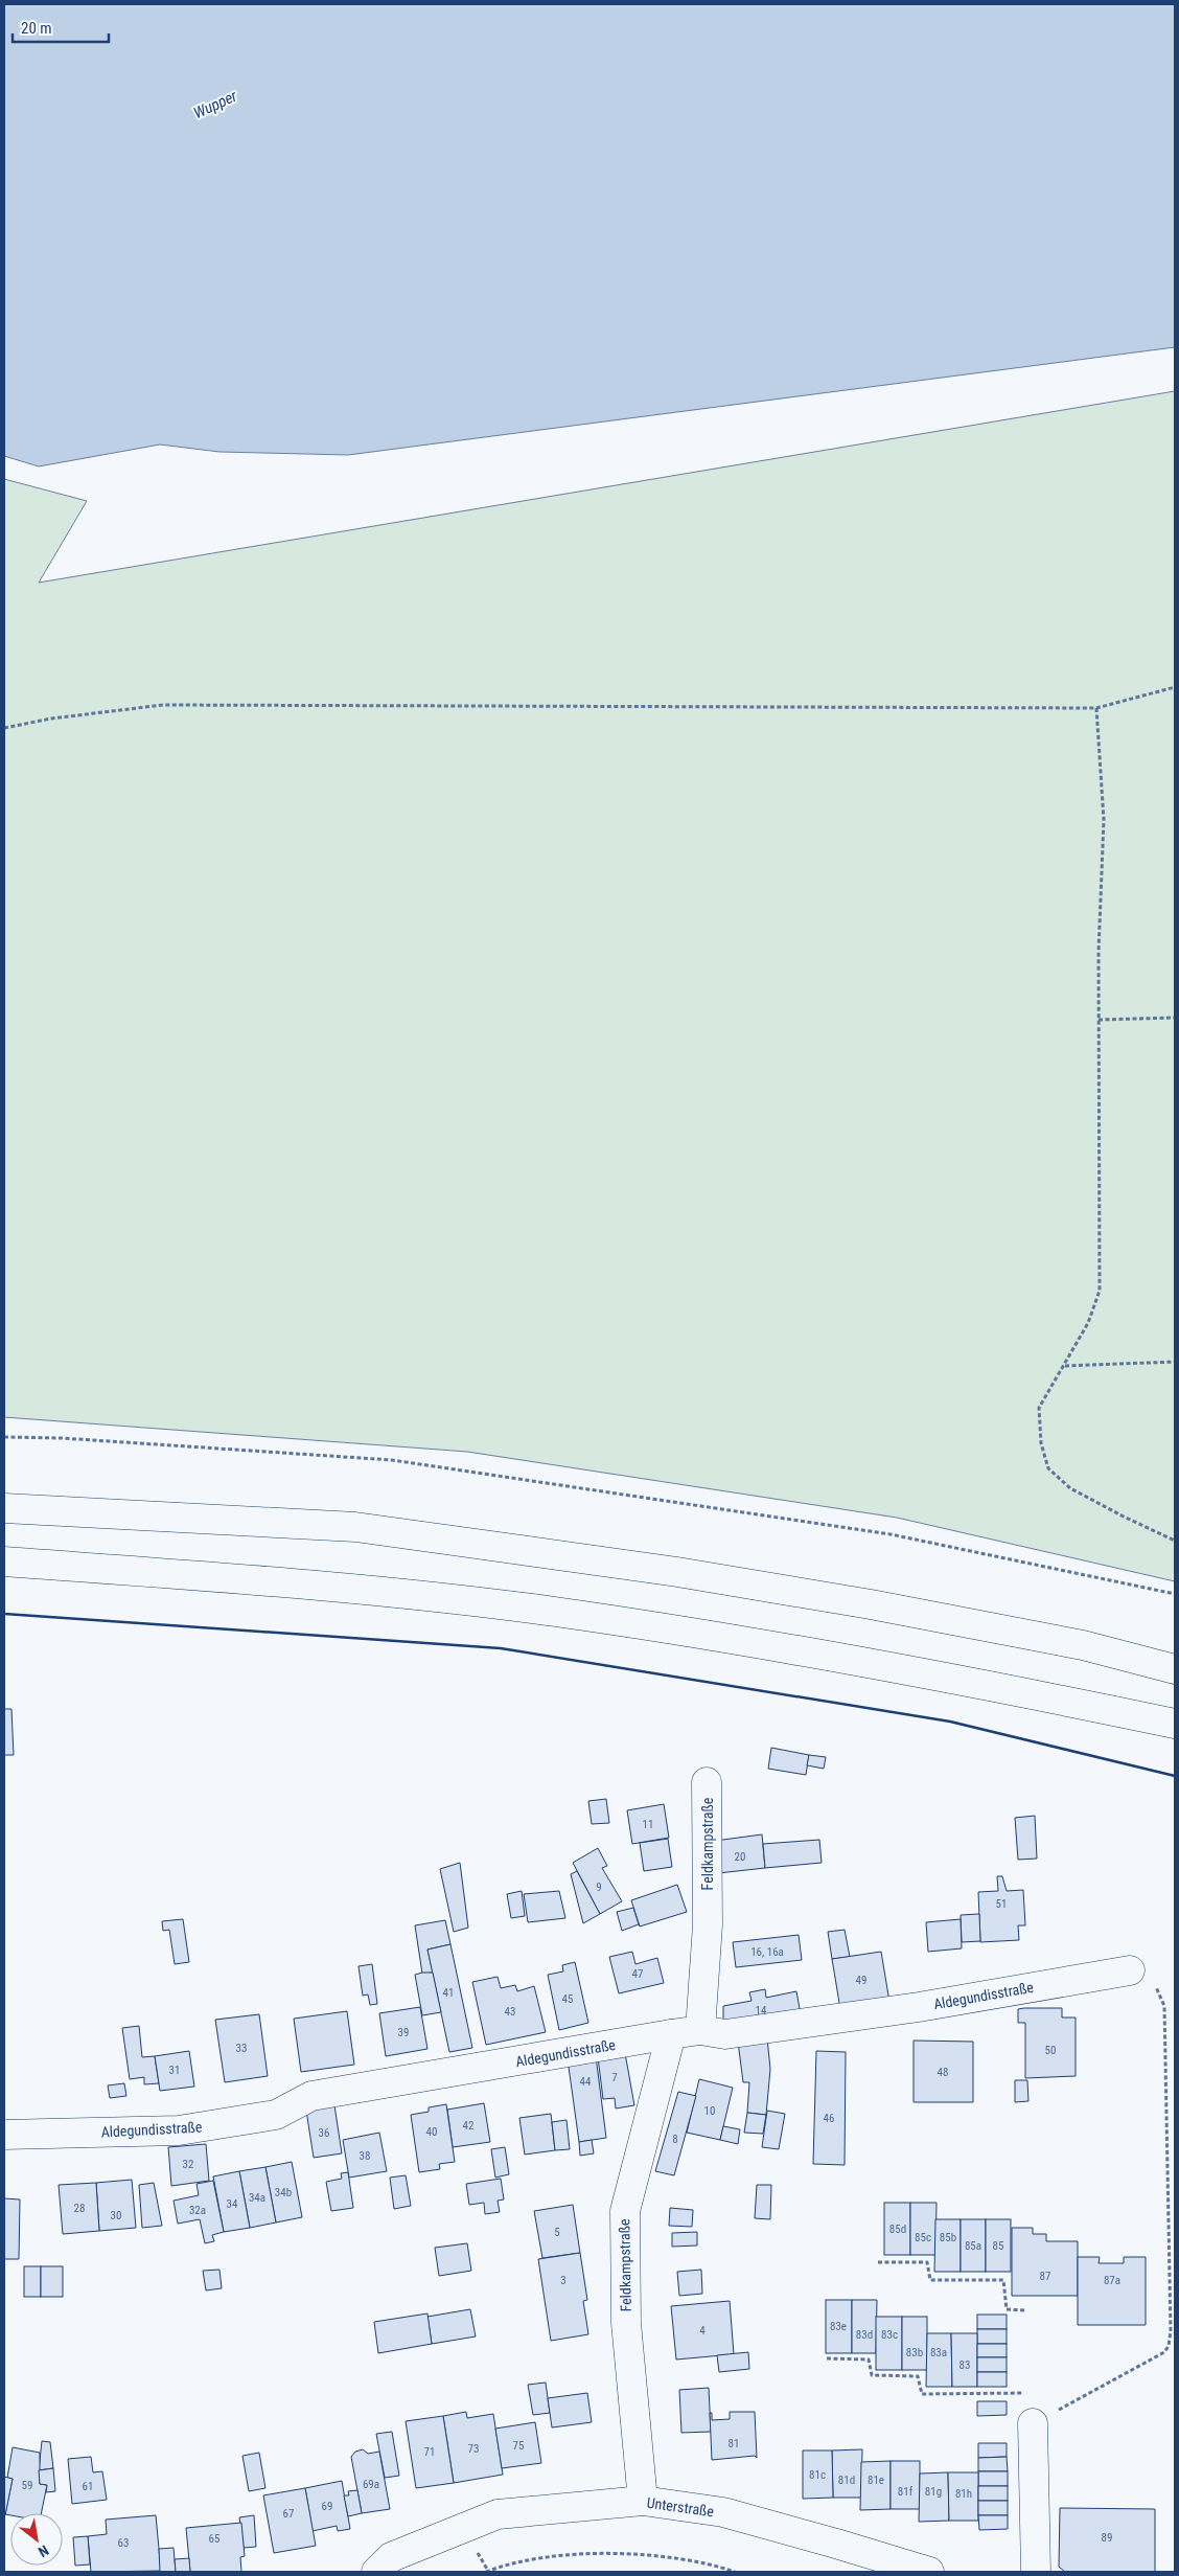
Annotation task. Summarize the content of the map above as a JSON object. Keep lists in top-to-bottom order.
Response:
{
  "streets": {
    "main road": ["Feldkampstraße", "Aldegundisstraße", "Unterstraße"]
  },
  "crossings": [
    ["Feldkampstraße", "Aldegundisstraße"],
    ["Feldkampstraße", "Unterstraße"]
  ],
  "water": ["Wupper"],
  "house_numbers": [
    "11",
    "20",
    "9",
    "51",
    "16, 16a",
    "47",
    "49",
    "41",
    "45",
    "14",
    "43",
    "39",
    "33",
    "50",
    "31",
    "48",
    "7",
    "44",
    "10",
    "46",
    "42",
    "40",
    "36",
    "8",
    "38",
    "32",
    "34b",
    "34a",
    "34",
    "28",
    "32a",
    "30",
    "85d",
    "5",
    "85c",
    "85b",
    "85a",
    "85",
    "87",
    "3",
    "87a",
    "83e",
    "4",
    "83d",
    "83c",
    "83b",
    "83a",
    "83",
    "81",
    "75",
    "73",
    "71",
    "81c",
    "81d",
    "81e",
    "69a",
    "59",
    "61",
    "81f",
    "81g",
    "81h",
    "69",
    "67",
    "89",
    "65",
    "63"
  ],
  "scale_bar": "20 m",
  "north": "bottom right"
}
